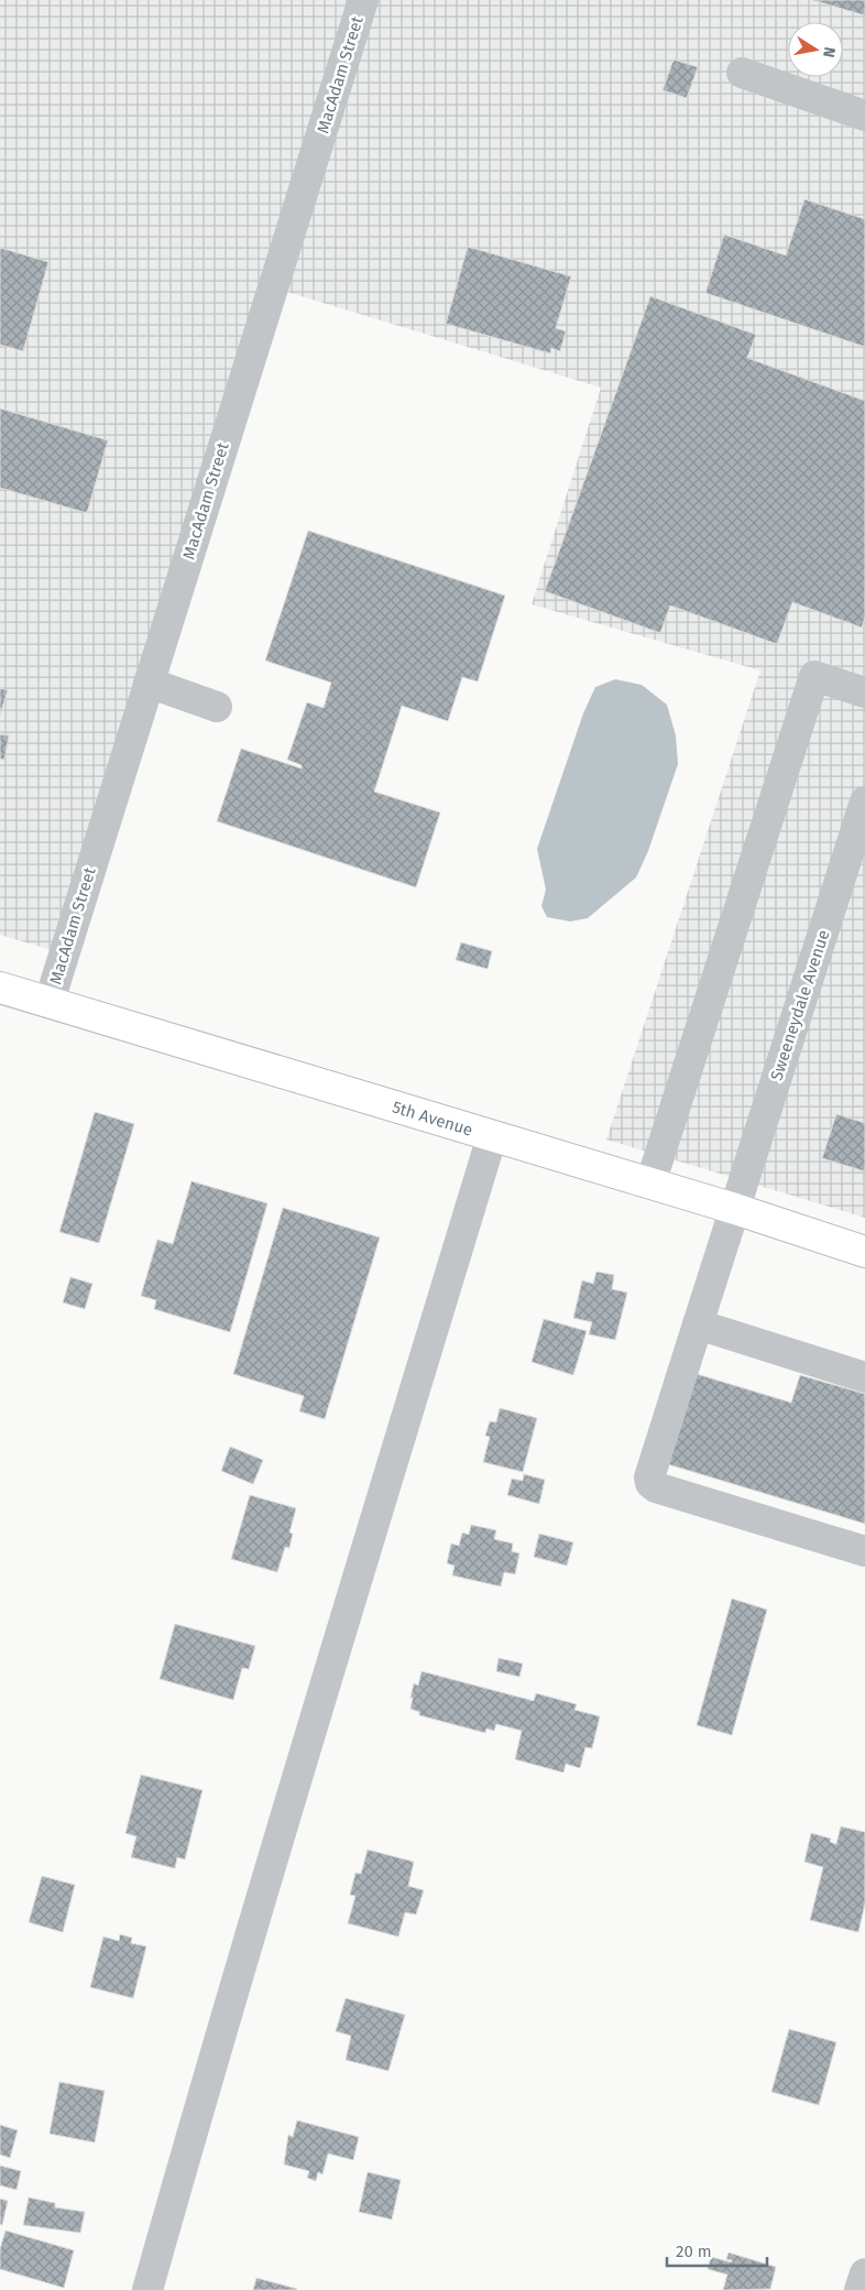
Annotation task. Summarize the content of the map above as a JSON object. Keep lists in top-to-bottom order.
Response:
{
  "streets": {
    "main road": ["5th Avenue"],
    "street": ["MacAdam Street", "Sweeneydale Avenue"]
  },
  "crossings": [
    ["MacAdam Street", "5th Avenue"],
    ["Sweeneydale Avenue", "5th Avenue"]
  ],
  "scale_bar": "20 m",
  "north": "right"
}
